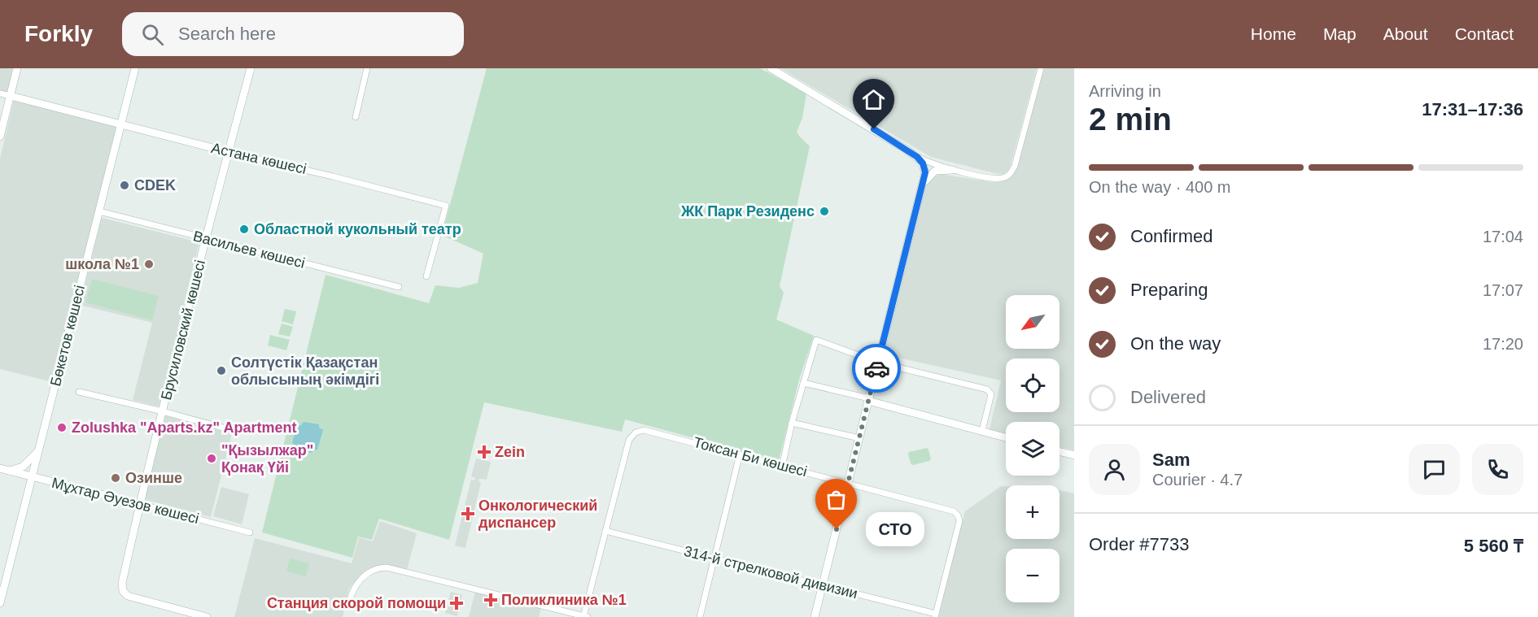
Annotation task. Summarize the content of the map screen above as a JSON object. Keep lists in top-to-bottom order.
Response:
{
  "streets": {
    "main road": [
      "Астана көшесі",
      "Брусиловский көшесі",
      "Бөкетов көшесі",
      "Мұхтар Әуезов көшесі"
    ],
    "street": ["Васильев көшесі", "Токсан Би көшесі", "314-й стрелковой дивизии"]
  },
  "crossings": [
    ["Астана көшесі", "Брусиловский көшесі"],
    ["Астана көшесі", "Бөкетов көшесі"],
    ["Васильев көшесі", "Брусиловский көшесі"],
    ["Васильев көшесі", "Бөкетов көшесі"],
    ["Брусиловский көшесі", "Мұхтар Әуезов көшесі"],
    ["Бөкетов көшесі", "Мұхтар Әуезов көшесі"],
    ["Токсан Би көшесі", "314-й стрелковой дивизии"]
  ],
  "places": {
    "other": [
      "CDEK",
      "ЖК Парк Резиденс",
      "Областной кукольный театр",
      "школа №1",
      "Солтүстік Қазақстан облысының әкімдігі",
      "Zolushka \"Aparts.kz\" Apartment",
      "\"Қызылжар\" Қонақ Үйі",
      "Озинше",
      "СТО"
    ],
    "health": [
      "Zein",
      "Онкологический диспансер",
      "Поликлиника №1",
      "Станция скорой помощи"
    ]
  },
  "north": "bottom left",
  "page": {
    "header": "Forkly",
    "search": "Search here",
    "nav": [
      "Home",
      "Map",
      "About",
      "Contact"
    ],
    "heading": ["2 min", "Arriving in", "17:31–17:36"],
    "panel": [
      "Sam",
      "Courier · 4.7",
      "Order #7733",
      "5 560 ₸"
    ],
    "bar": "On the way · 400 m",
    "list": [
      ["Confirmed", "17:04"],
      ["Preparing", "17:07"],
      ["On the way", "17:20"],
      "Delivered"
    ],
    "map_buttons": ["+", "−"],
    "bubble": "СТО"
  }
}
